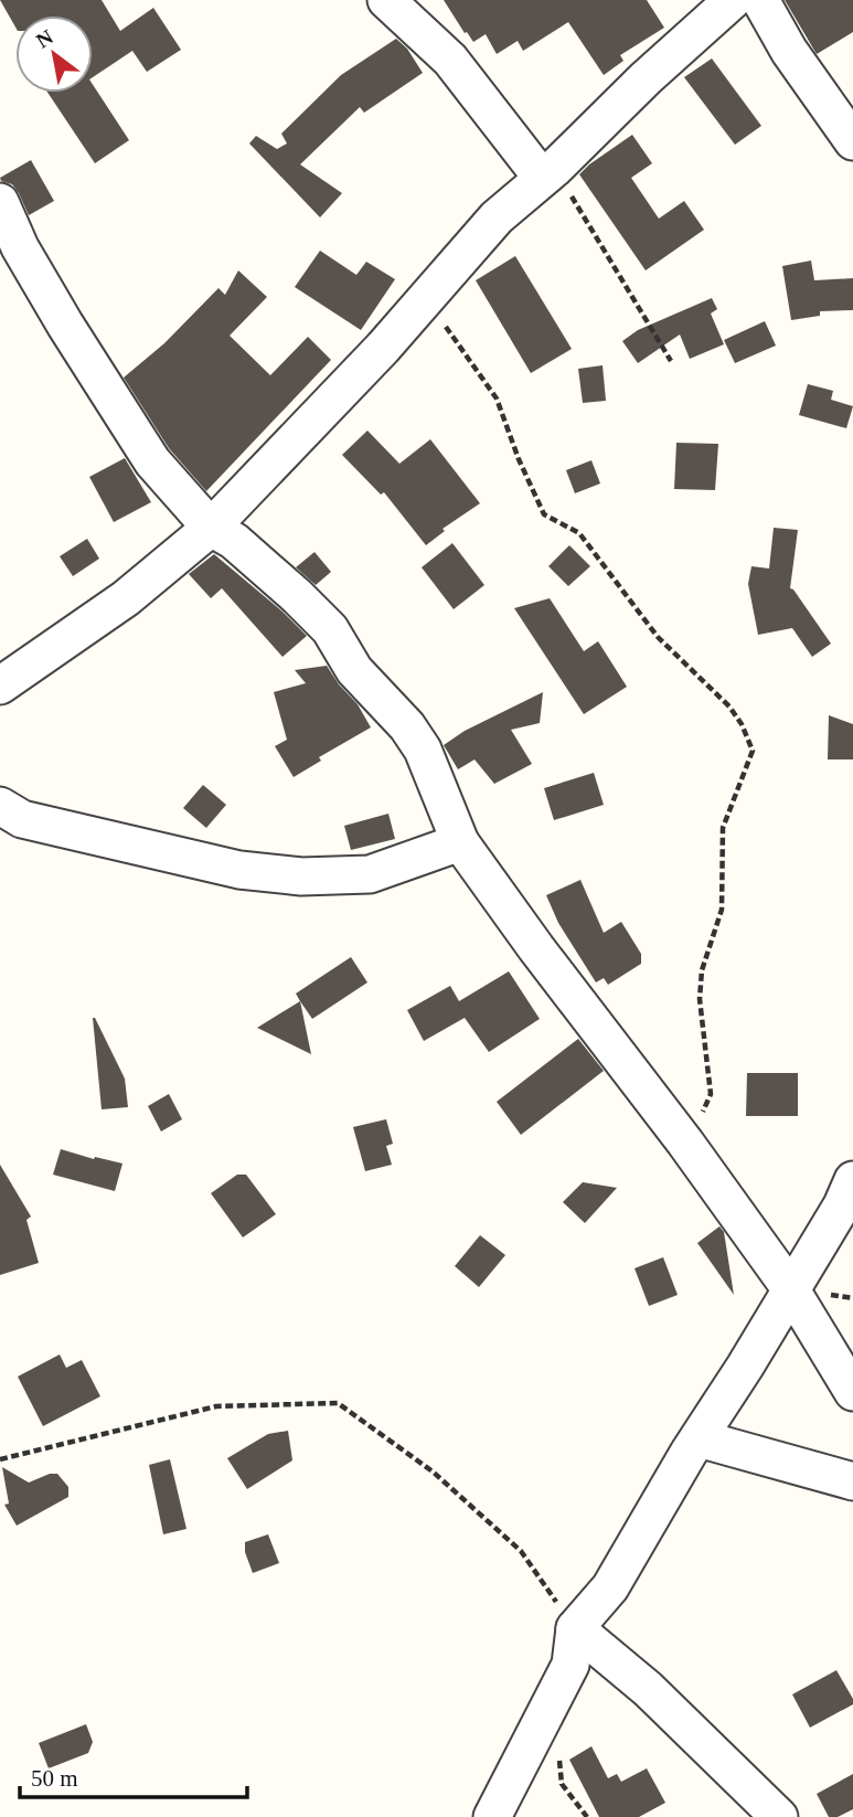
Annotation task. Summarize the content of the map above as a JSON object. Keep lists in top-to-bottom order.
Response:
{
  "scale_bar": "50 m",
  "north": "top left"
}
